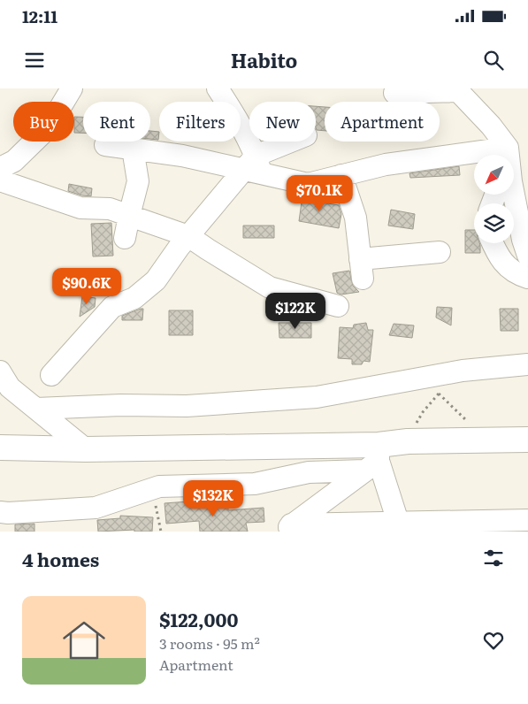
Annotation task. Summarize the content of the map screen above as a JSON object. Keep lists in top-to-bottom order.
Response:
{
  "north": "bottom left",
  "page": {
    "status": "12:11",
    "header": "Habito",
    "chip": [
      "Buy",
      "Rent",
      "Filters",
      "New",
      "Apartment"
    ],
    "price": [
      "$70.1K",
      "$90.6K",
      "$122K",
      "$132K"
    ],
    "heading": "4 homes",
    "list": [
      {
        "name": "$122,000",
        "note": "3 rooms · 95 m² · Apartment"
      }
    ]
  }
}
